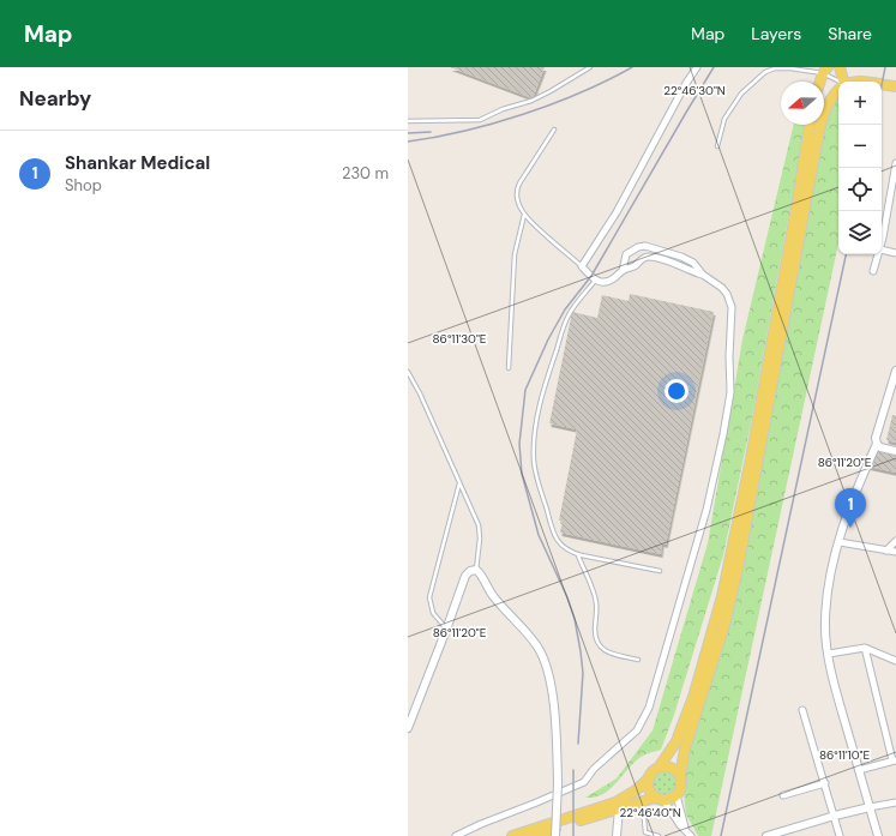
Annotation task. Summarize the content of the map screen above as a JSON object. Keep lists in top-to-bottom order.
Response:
{
  "north": "left",
  "page": {
    "header": "Map",
    "nav": ["Map", "Layers", "Share"],
    "heading": "Nearby",
    "map_buttons": ["+", "−"],
    "list": [
      {
        "mark": "1",
        "name": "Shankar Medical",
        "note": "Shop",
        "value": "230 m"
      }
    ],
    "pins": "1"
  },
  "coordinates": [
    "22°46'30\"N",
    "86°11'30\"E",
    "86°11'20\"E",
    "86°11'10\"E",
    "22°46'40\"N"
  ]
}
